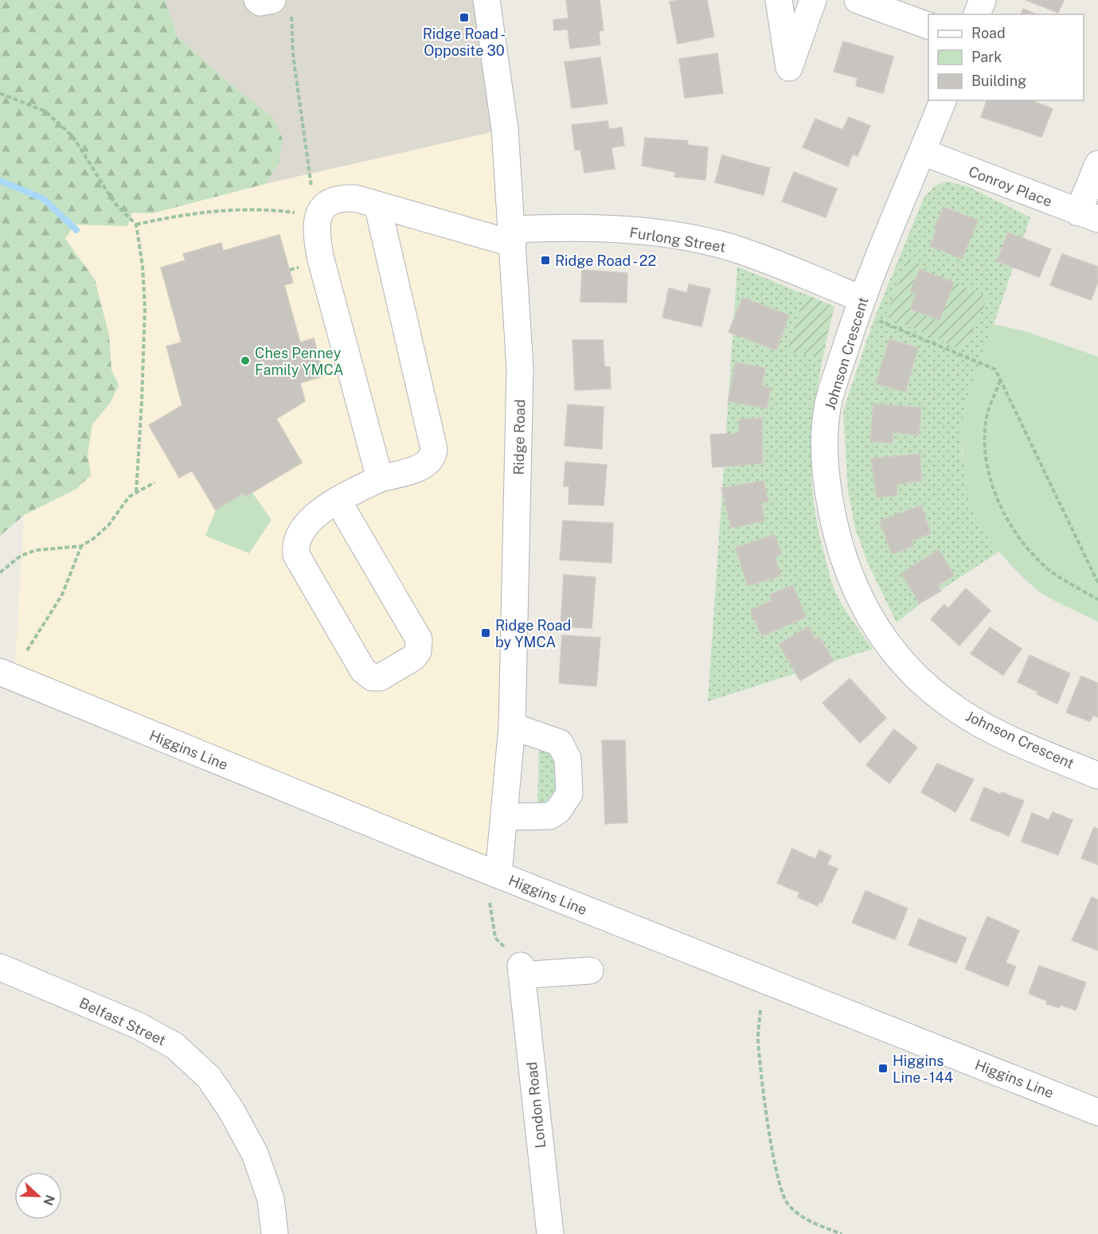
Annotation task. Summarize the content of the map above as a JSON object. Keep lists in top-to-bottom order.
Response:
{
  "streets": {
    "street": [
      "Conroy Place",
      "Furlong Street",
      "Johnson Crescent",
      "Ridge Road",
      "Higgins Line",
      "Belfast Street",
      "London Road"
    ]
  },
  "crossings": [
    ["Conroy Place", "Johnson Crescent"],
    ["Furlong Street", "Johnson Crescent"],
    ["Furlong Street", "Ridge Road"],
    ["Ridge Road", "Higgins Line"]
  ],
  "places": {
    "transit": [
      "Ridge Road - Opposite 30",
      "Ridge Road - 22",
      "Ridge Road by YMCA",
      "Higgins Line - 144"
    ],
    "other": ["Ches Penney Family YMCA"]
  },
  "legend": ["Road", "Park", "Building"],
  "north": "right"
}
